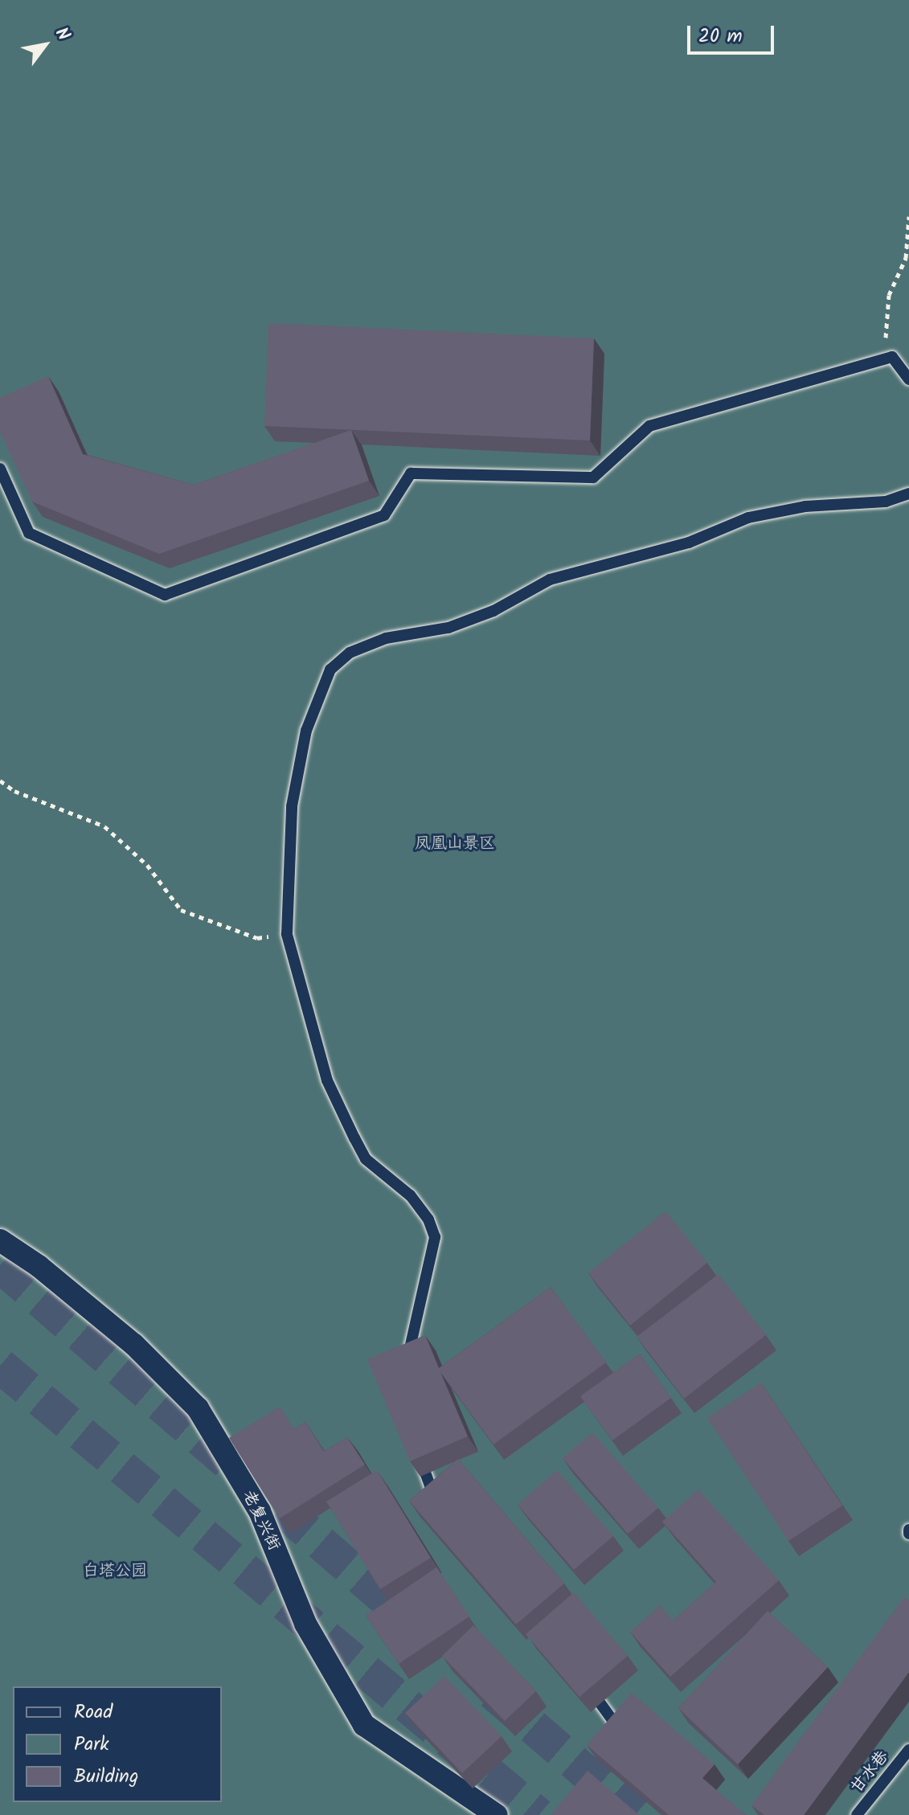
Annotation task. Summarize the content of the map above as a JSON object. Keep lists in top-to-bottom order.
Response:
{
  "streets": {
    "street": ["老复兴街"],
    "lane": ["甘水巷"]
  },
  "parks": ["凤凰山景区", "白塔公园"],
  "legend": ["Road", "Park", "Building"],
  "scale_bar": "20 m",
  "north": "top right"
}
